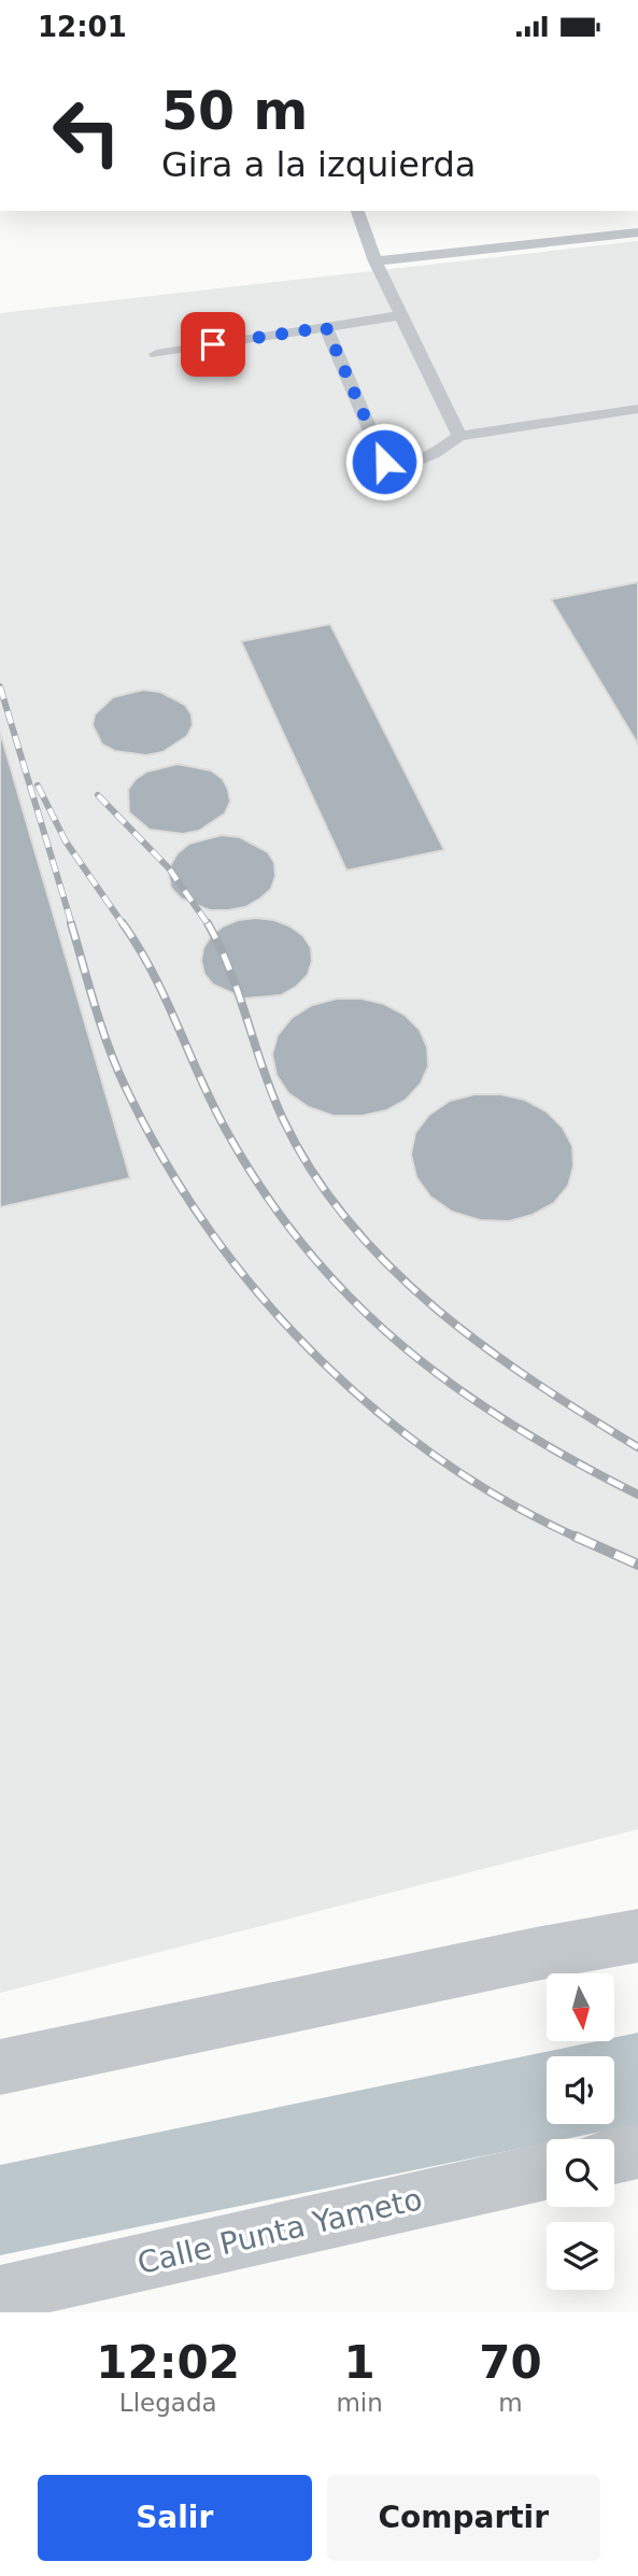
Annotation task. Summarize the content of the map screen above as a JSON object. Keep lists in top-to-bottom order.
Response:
{
  "streets": {
    "street": ["Calle Punta Yameto"]
  },
  "north": "bottom",
  "page": {
    "status": "12:01",
    "turn": ["50 m", "Gira a la izquierda"],
    "eta": [
      "12:02",
      "Llegada",
      "1",
      "min",
      "70",
      "m"
    ],
    "buttons": ["Salir", "Compartir"]
  }
}
